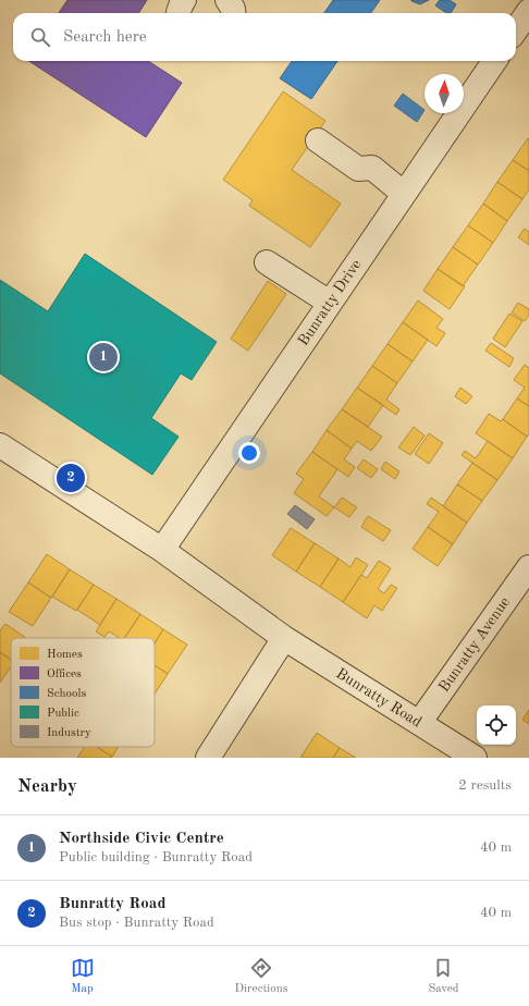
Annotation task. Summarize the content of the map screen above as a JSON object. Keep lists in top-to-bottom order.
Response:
{
  "streets": {
    "street": ["Bunratty Drive", "Bunratty Avenue", "Bunratty Road"]
  },
  "crossings": [
    ["Bunratty Drive", "Bunratty Road"],
    ["Bunratty Avenue", "Bunratty Road"]
  ],
  "legend": [
    "Homes",
    "Offices",
    "Schools",
    "Public",
    "Industry"
  ],
  "north": "top",
  "page": {
    "search": "Search here",
    "pins": ["1", "2"],
    "heading": ["Nearby", "2 results"],
    "list": [
      {
        "mark": "1",
        "name": "Northside Civic Centre",
        "note": "Public building · Bunratty Road",
        "value": "40 m"
      },
      {
        "mark": "2",
        "name": "Bunratty Road",
        "note": "Bus stop · Bunratty Road",
        "value": "40 m"
      }
    ],
    "nav": ["Map", "Directions", "Saved"]
  }
}
